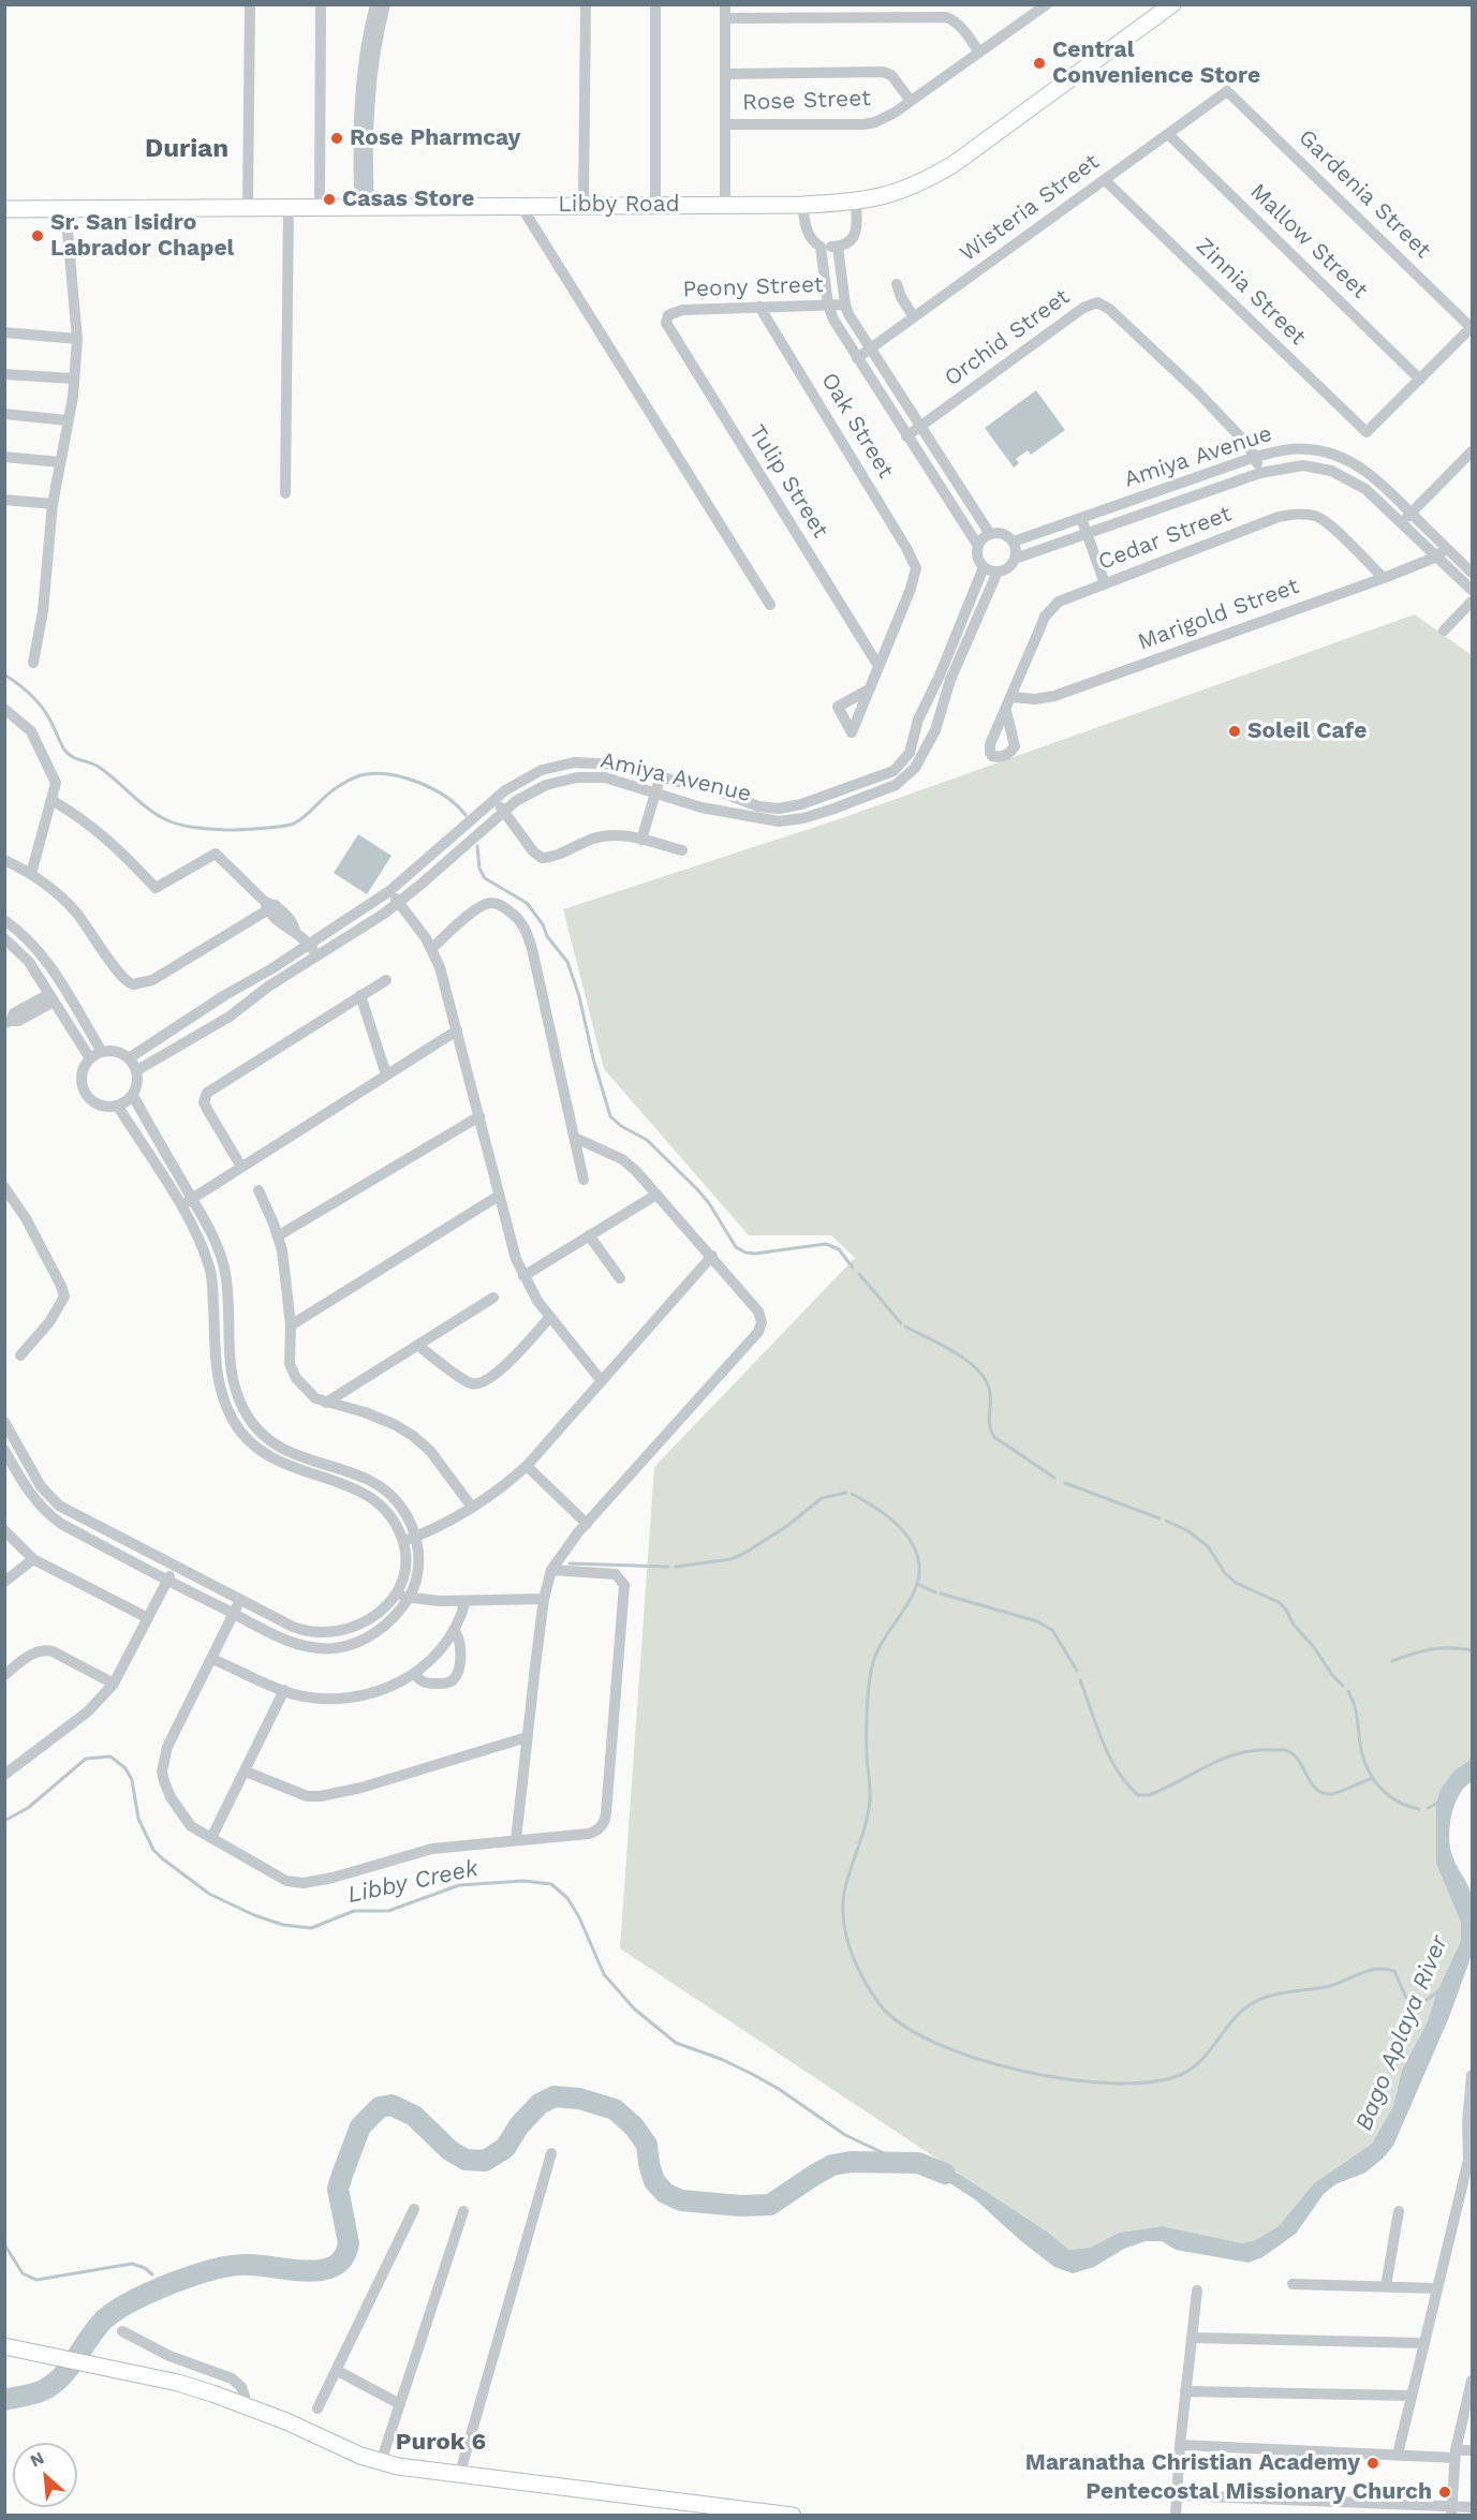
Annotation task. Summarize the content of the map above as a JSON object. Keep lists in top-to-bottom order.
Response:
{
  "streets": {
    "main road": ["Libby Road"],
    "street": [
      "Rose Street",
      "Gardenia Street",
      "Wisteria Street",
      "Mallow Street",
      "Peony Street",
      "Zinnia Street",
      "Orchid Street",
      "Oak Street",
      "Amiya Avenue",
      "Tulip Street",
      "Cedar Street",
      "Marigold Street"
    ]
  },
  "crossings": [
    ["Gardenia Street", "Wisteria Street"],
    ["Wisteria Street", "Mallow Street"],
    ["Wisteria Street", "Zinnia Street"],
    ["Mallow Street", "Zinnia Street"],
    ["Peony Street", "Oak Street"],
    ["Peony Street", "Tulip Street"],
    ["Orchid Street", "Amiya Avenue"],
    ["Oak Street", "Tulip Street"],
    ["Amiya Avenue", "Marigold Street"],
    ["Cedar Street", "Marigold Street"]
  ],
  "districts": ["Durian", "Purok 6"],
  "water": ["Libby Creek", "Bago Aplaya River"],
  "places": [
    "Central Convenience Store",
    "Rose Pharmcay",
    "Casas Store",
    "Sr. San Isidro Labrador Chapel",
    "Soleil Cafe",
    "Maranatha Christian Academy",
    "Pentecostal Missionary Church"
  ],
  "north": "top left"
}
